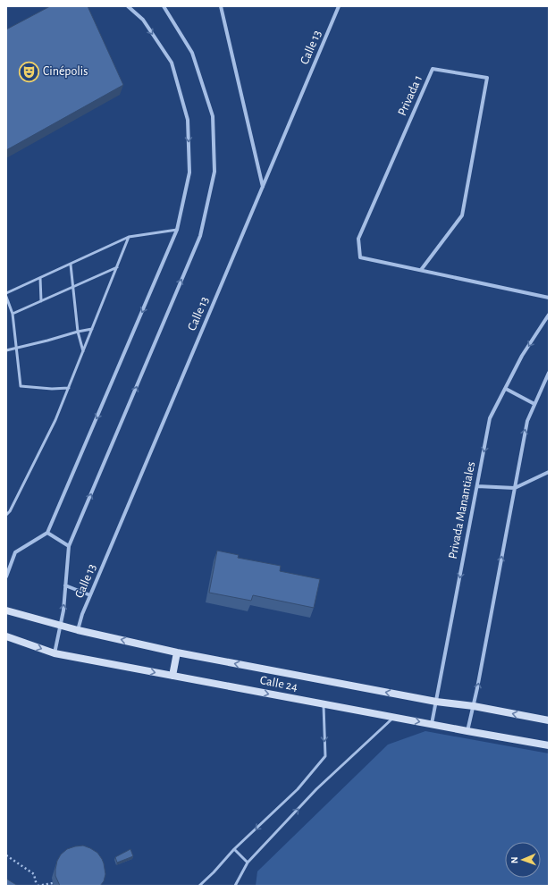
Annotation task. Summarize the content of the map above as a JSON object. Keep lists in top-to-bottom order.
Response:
{
  "streets": {
    "main road": ["Calle 24"],
    "street": ["Calle 13", "Privada 1", "Privada Manantiales"]
  },
  "crossings": [
    ["Calle 13", "Calle 24"],
    ["Privada Manantiales", "Calle 24"]
  ],
  "one_way": ["Privada Manantiales"],
  "places": {
    "theatre": ["Cinépolis"]
  },
  "north": "left"
}
